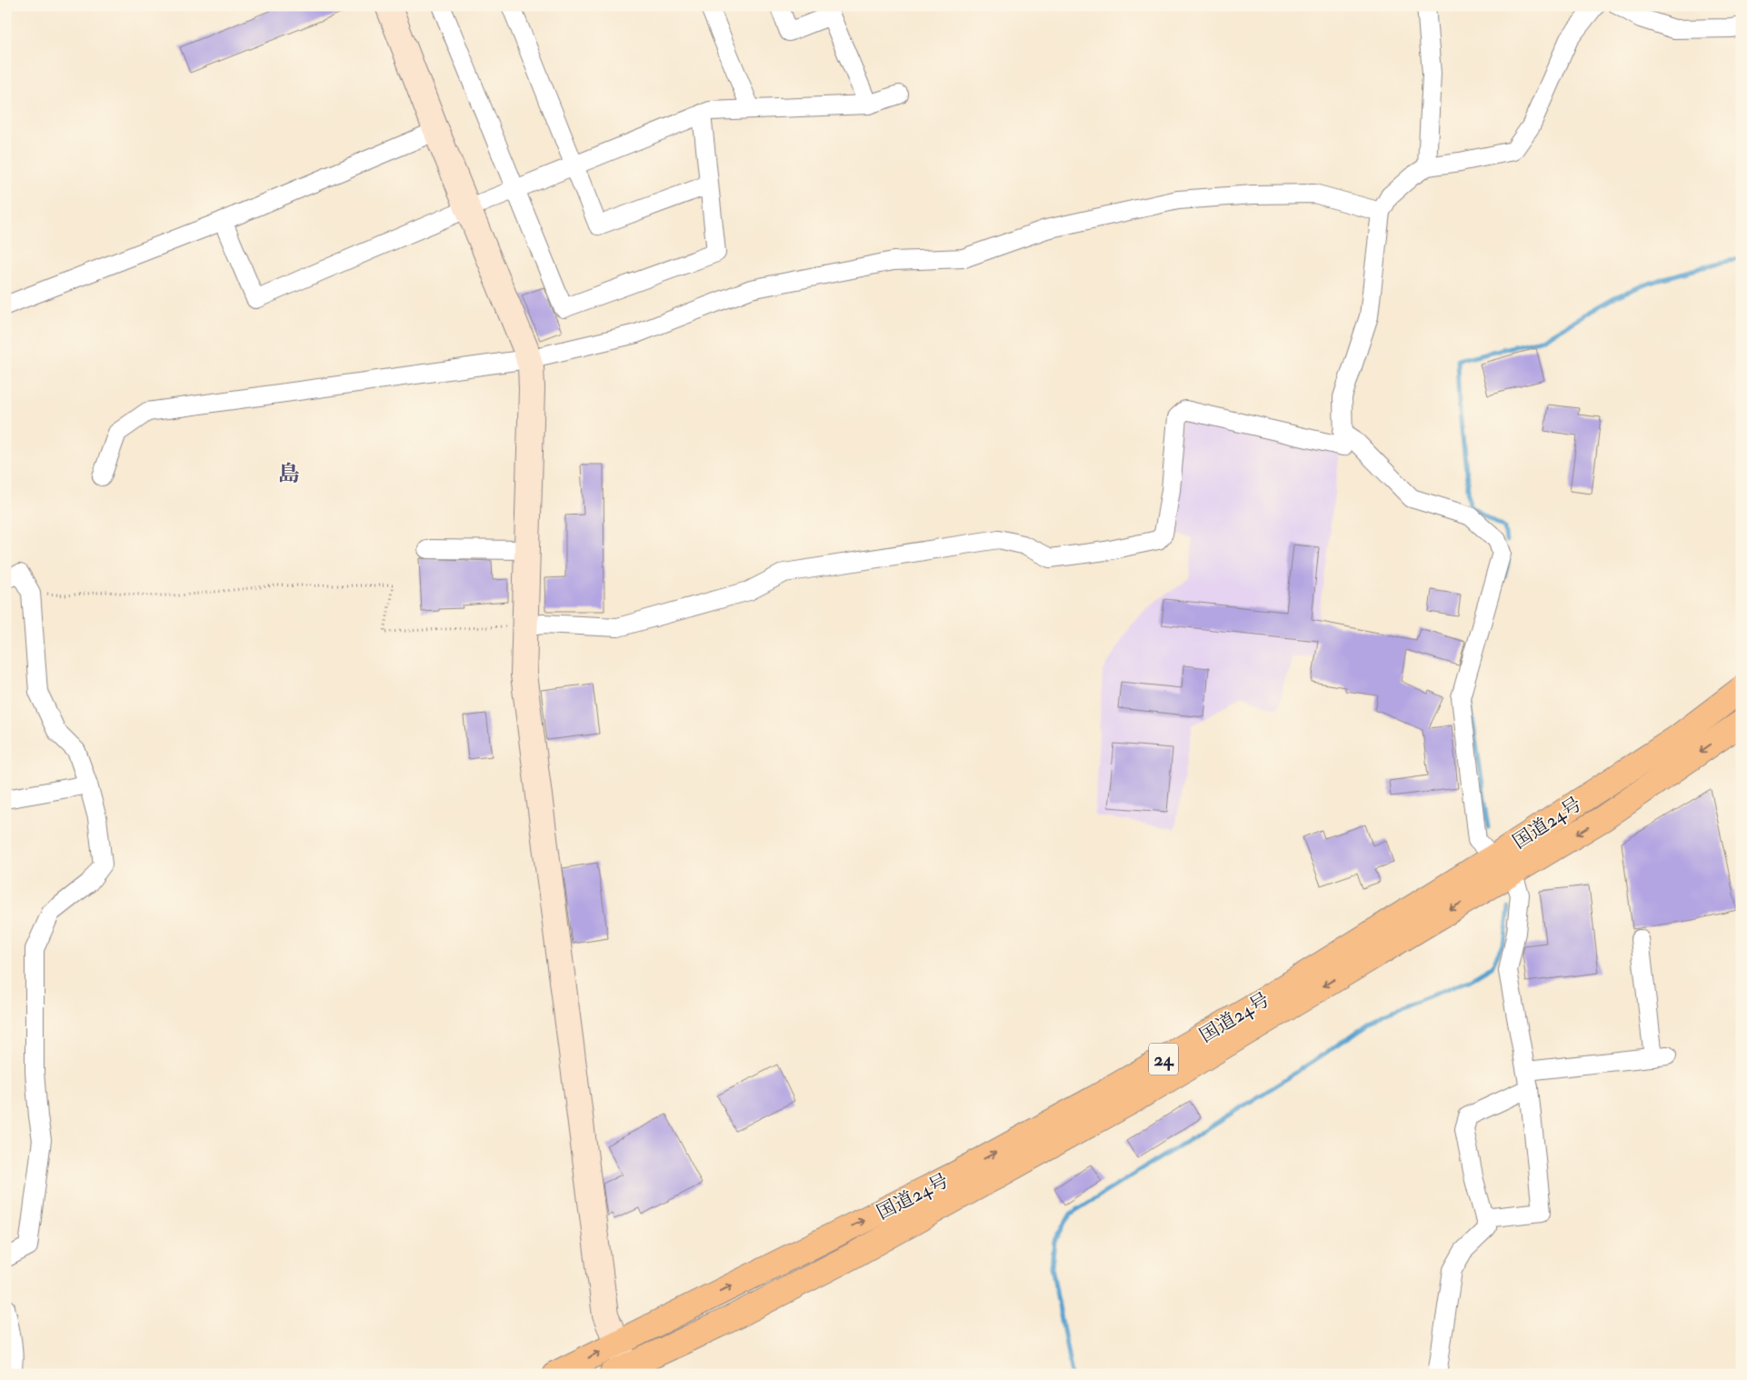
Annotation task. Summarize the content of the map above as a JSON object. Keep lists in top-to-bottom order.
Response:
{
  "streets": {
    "highway": ["国道24号", "24"]
  },
  "districts": ["島"]
}
